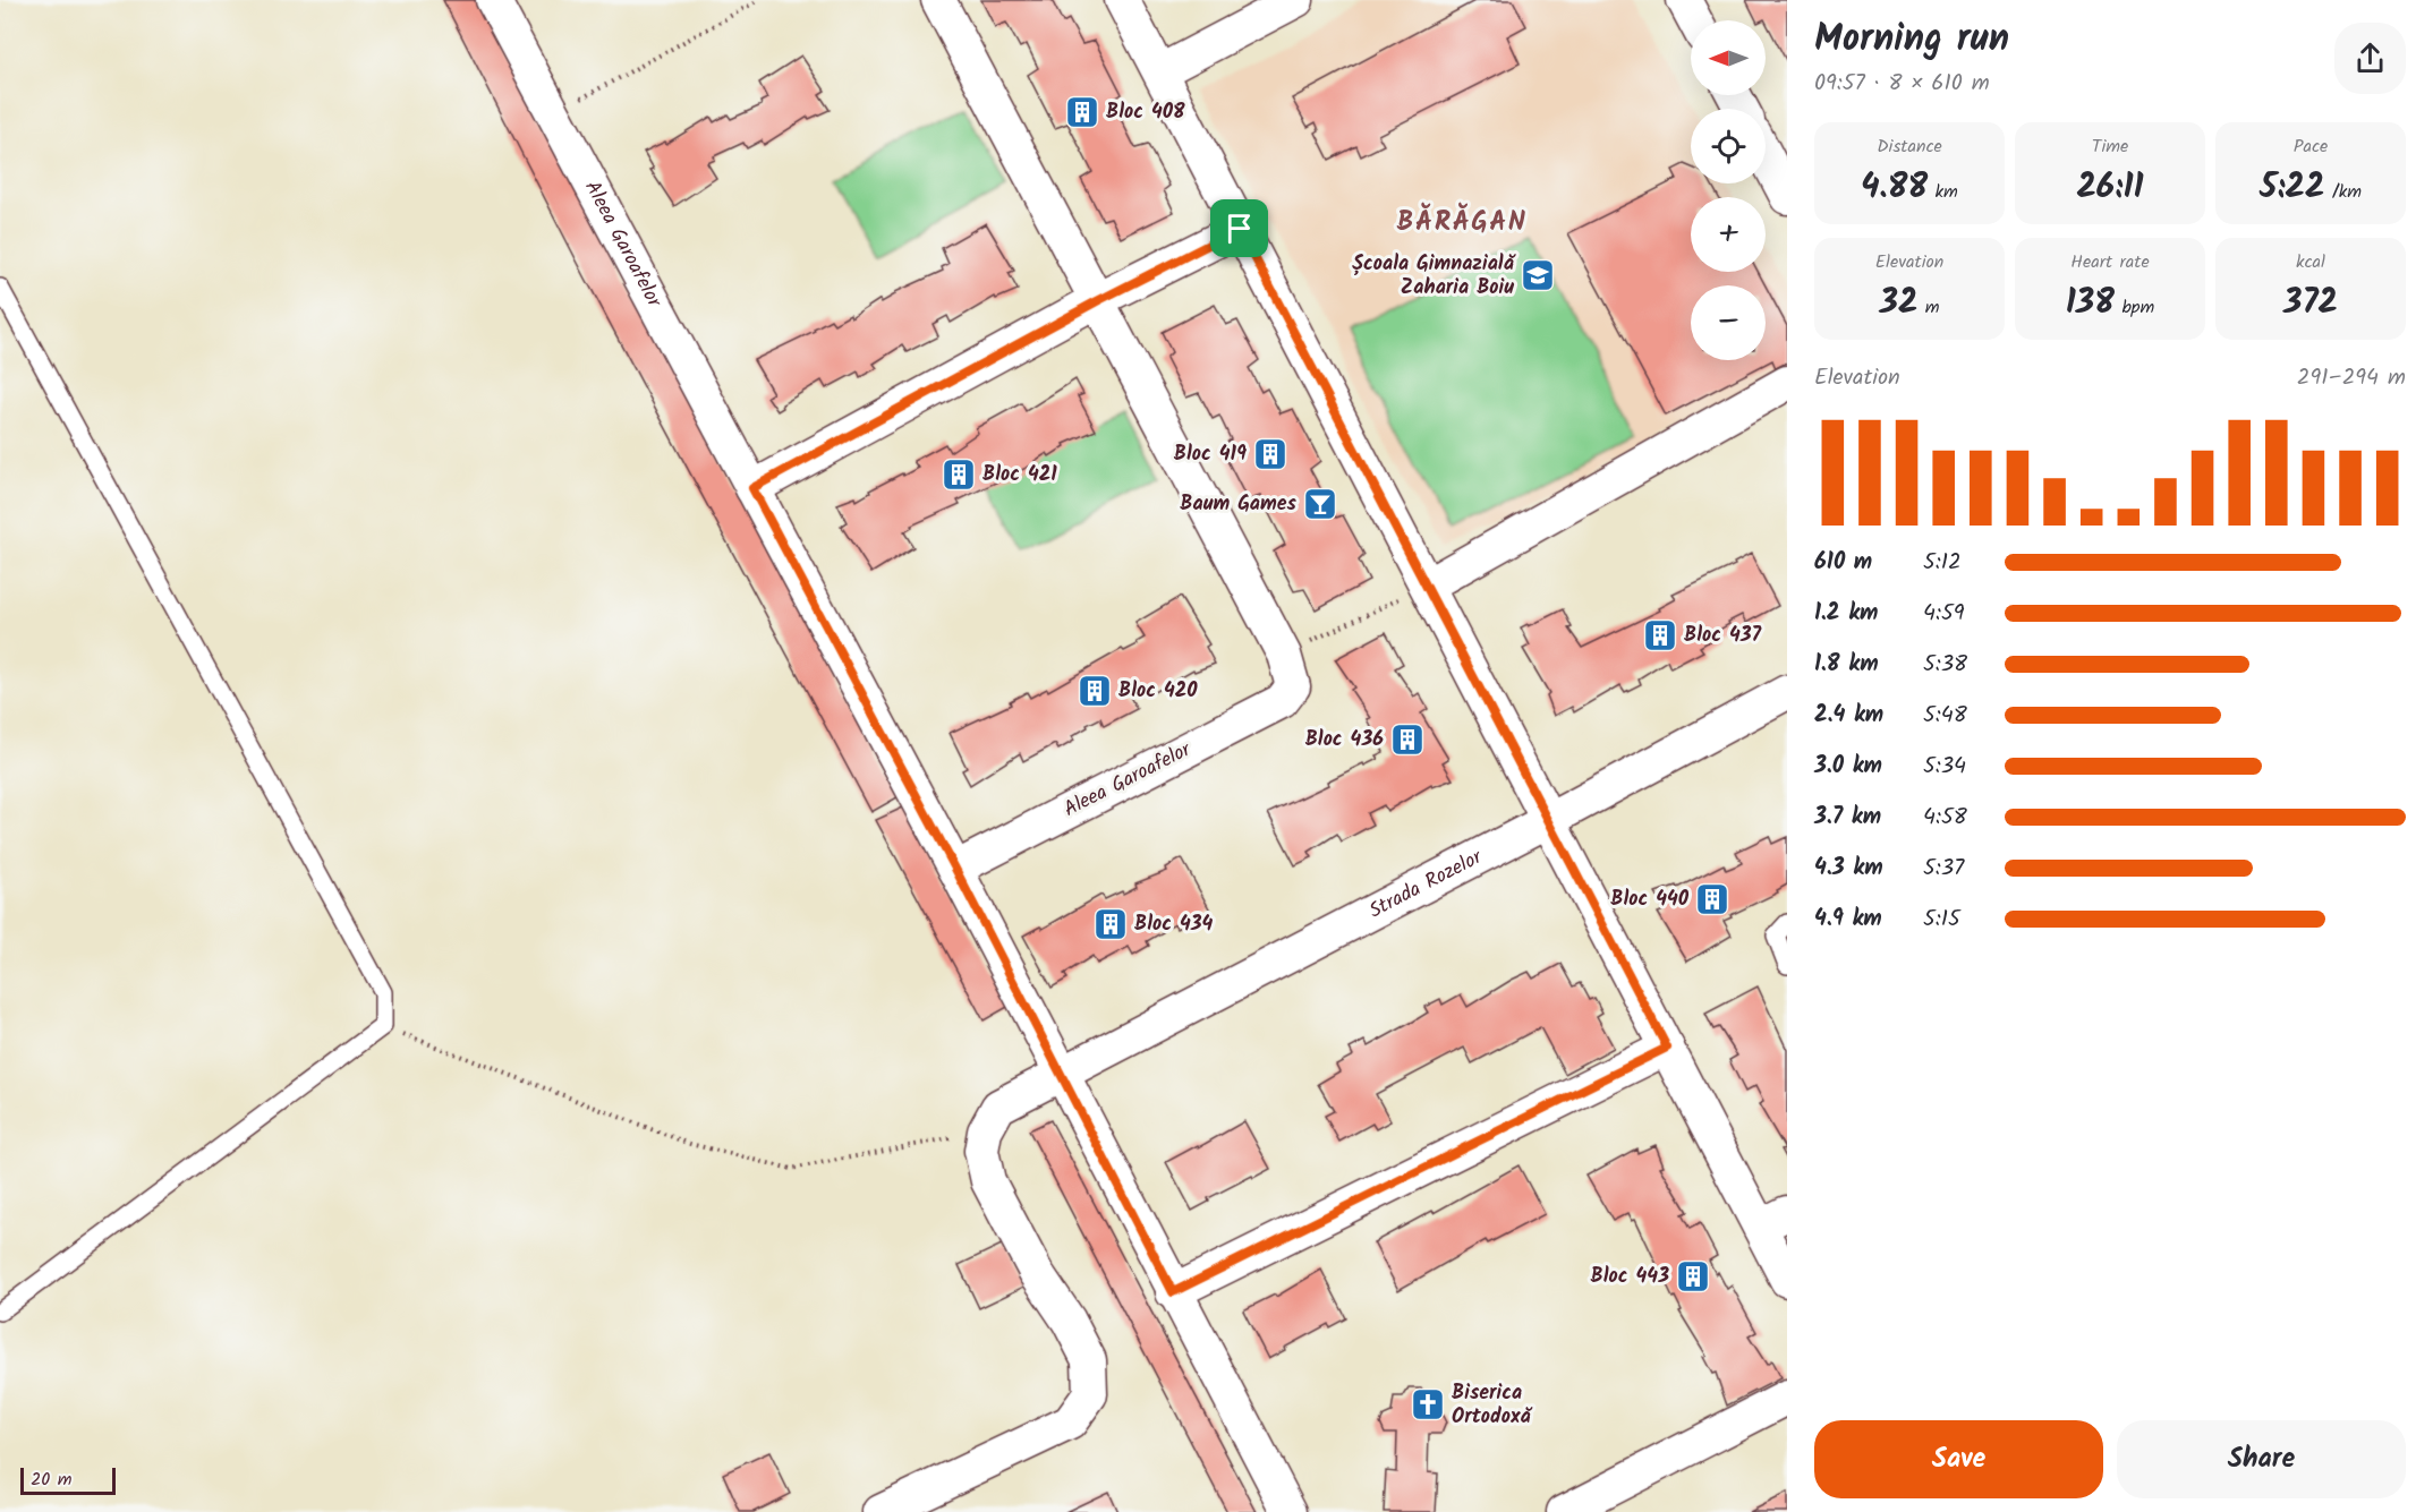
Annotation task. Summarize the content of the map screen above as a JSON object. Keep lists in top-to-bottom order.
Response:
{
  "streets": {
    "street": ["Aleea Garoafelor", "Strada Rozelor"]
  },
  "districts": ["BĂRĂGAN"],
  "places": {
    "building": [
      "Bloc 408",
      "Bloc 419",
      "Bloc 421",
      "Bloc 437",
      "Bloc 420",
      "Bloc 436",
      "Bloc 440",
      "Bloc 434",
      "Bloc 443"
    ],
    "school or university": ["Școala Gimnazială Zaharia Boiu"],
    "bar": ["Baum Games"],
    "church": ["Biserica Ortodoxă"]
  },
  "scale_bar": "20 m",
  "north": "left",
  "page": {
    "heading": ["Morning run", "09:57 · 8 × 610 m"],
    "map_buttons": ["+", "−"],
    "stats": [
      ["Distance", "4.88 km"],
      ["Time", "26:11"],
      ["Pace", "5:22 /km"],
      ["Elevation", "32 m"],
      ["Heart rate", "138 bpm"],
      ["kcal", "372"]
    ],
    "chart": ["Elevation", "291–294 m"],
    "list": [
      {
        "name": "610 m",
        "note": "5:12"
      },
      {
        "name": "1.2 km",
        "note": "4:59"
      },
      {
        "name": "1.8 km",
        "note": "5:38"
      },
      {
        "name": "2.4 km",
        "note": "5:48"
      },
      {
        "name": "3.0 km",
        "note": "5:34"
      },
      {
        "name": "3.7 km",
        "note": "4:58"
      },
      {
        "name": "4.3 km",
        "note": "5:37"
      },
      {
        "name": "4.9 km",
        "note": "5:15"
      }
    ],
    "buttons": ["Save", "Share"],
    "scale": "20 m"
  }
}
